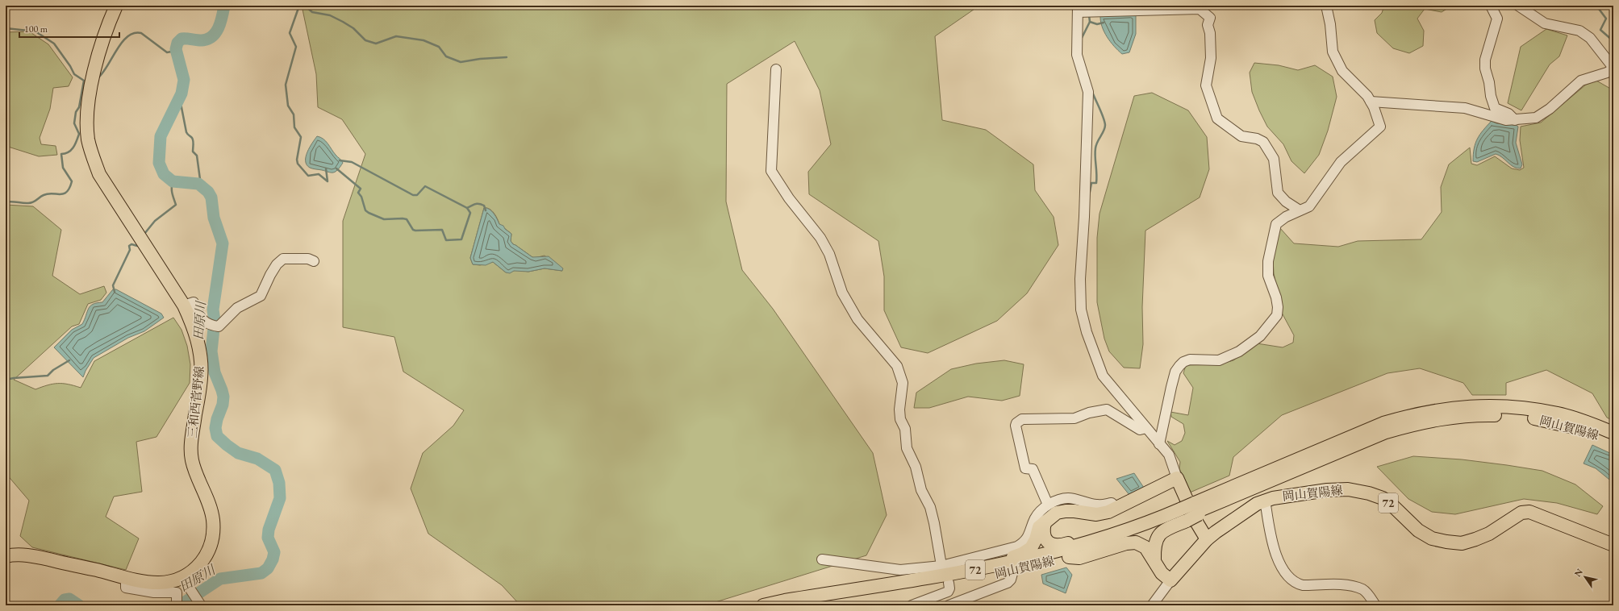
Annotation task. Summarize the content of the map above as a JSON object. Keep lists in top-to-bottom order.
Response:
{
  "streets": {
    "main road": ["三和西菅野線", "岡山賀陽線", "72"]
  },
  "water": ["田原川"],
  "scale_bar": "100 m",
  "north": "top left"
}
